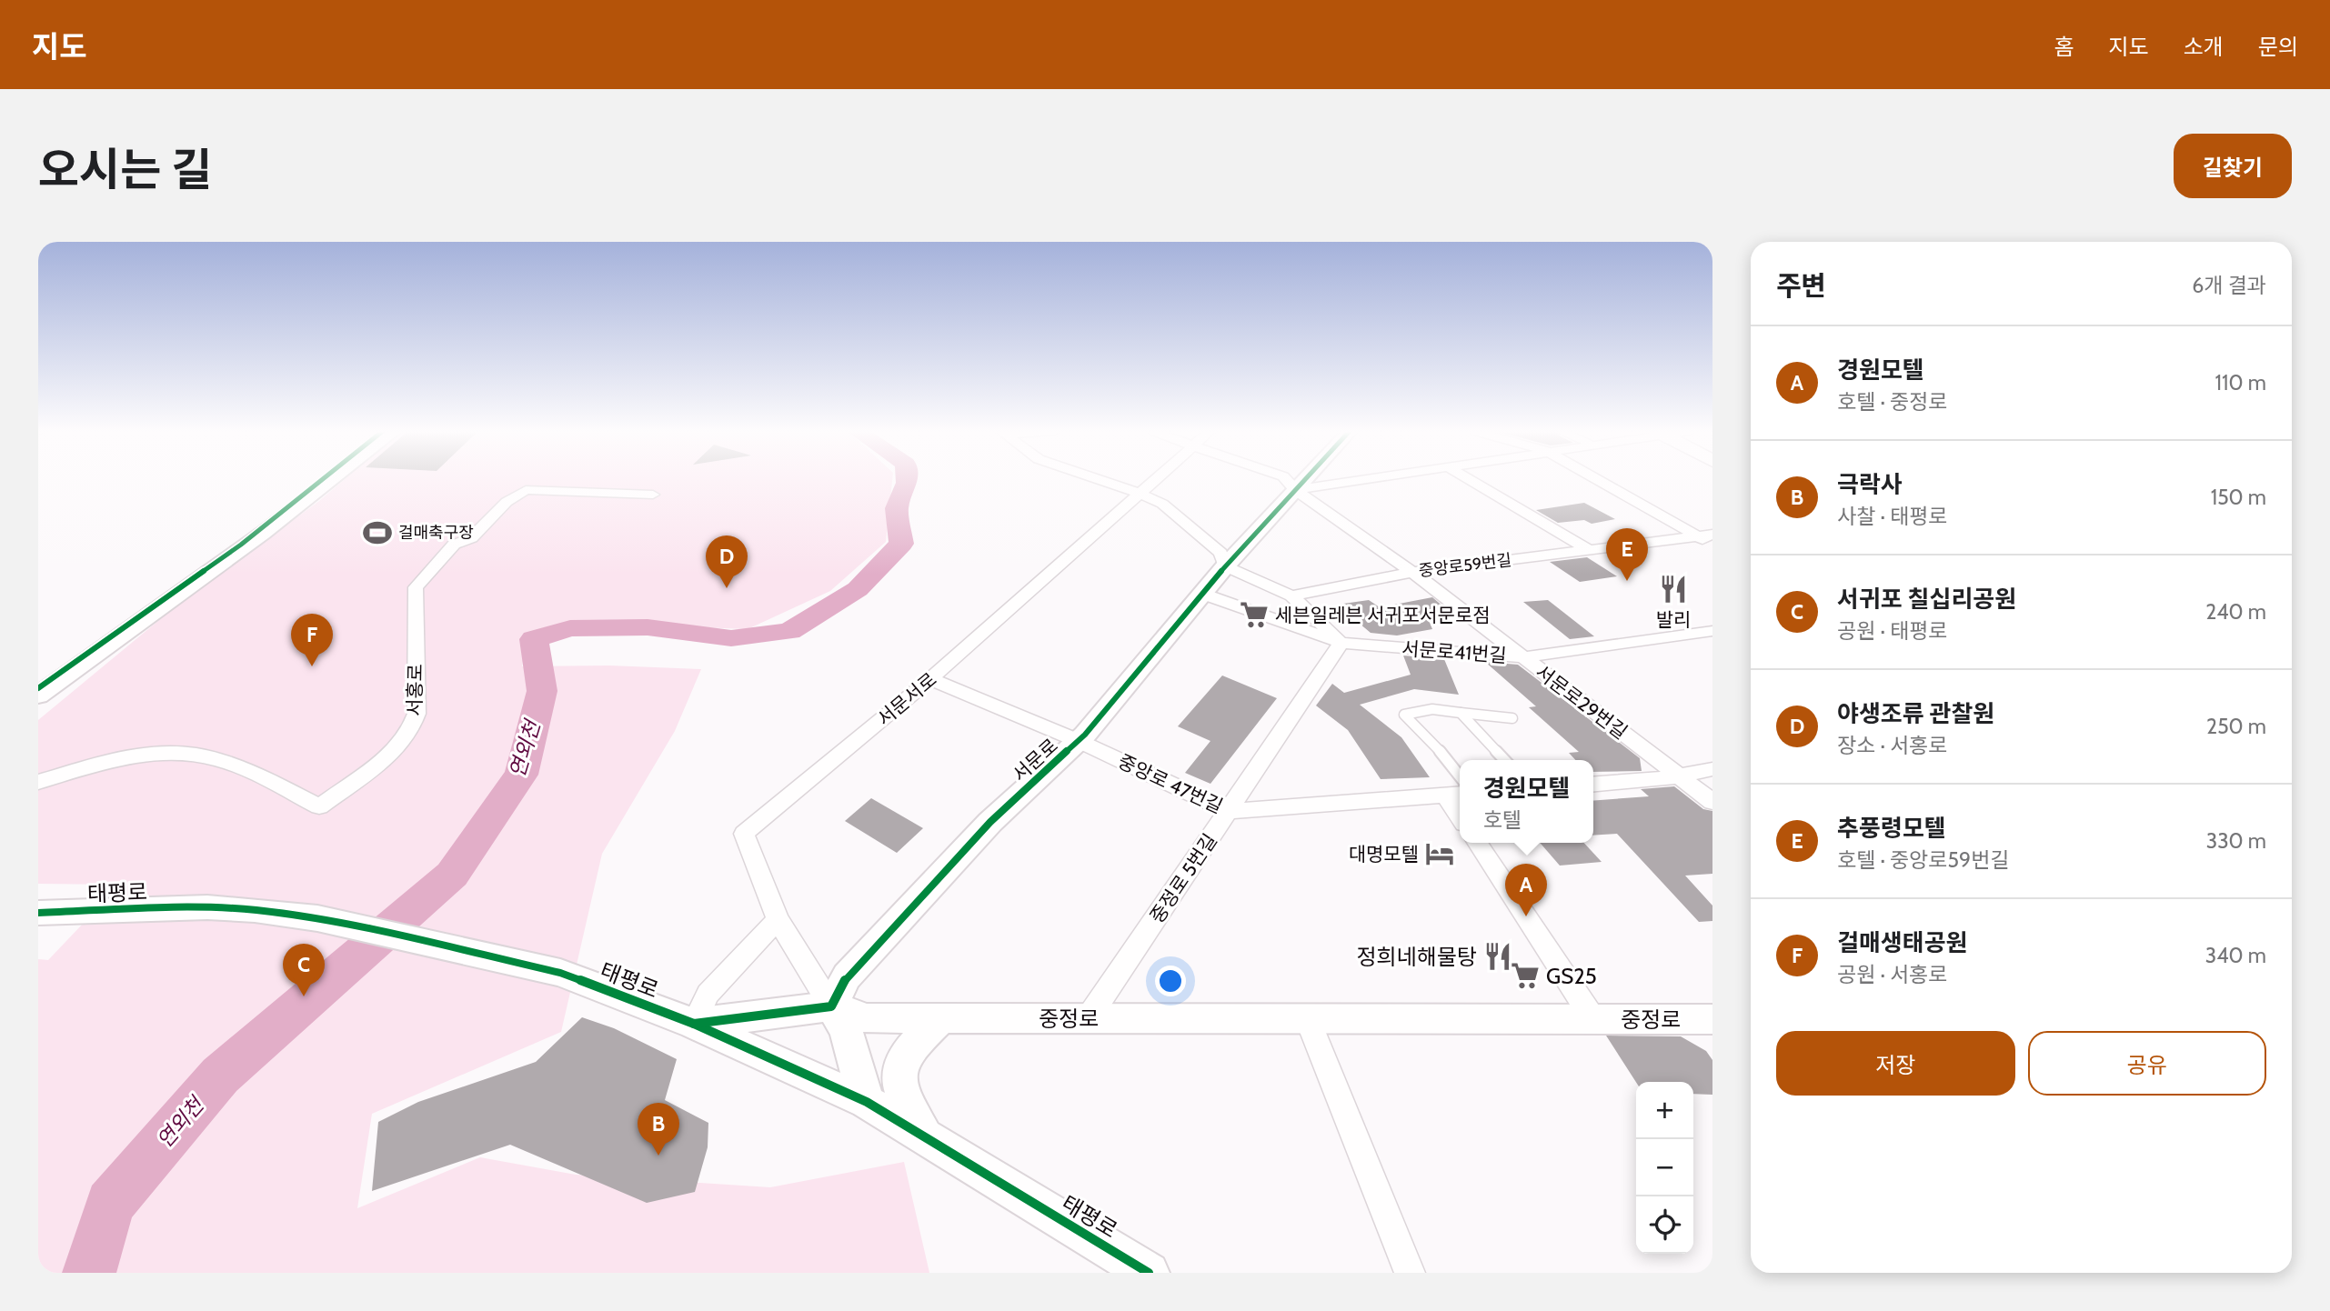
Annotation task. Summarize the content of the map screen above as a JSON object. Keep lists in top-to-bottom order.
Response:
{
  "streets": {
    "street": [
      "중앙로59번길",
      "서문로41번길",
      "서홍로",
      "서문서로",
      "서문로29번길",
      "서문로",
      "중앙로 47번길",
      "중정로 5번길",
      "태평로",
      "중정로"
    ]
  },
  "crossings": [
    ["중앙로59번길", "서문로29번길"],
    ["서문로41번길", "서문로29번길"],
    ["서문로41번길", "서문로"],
    ["서문로41번길", "중정로 5번길"],
    ["서문서로", "서문로"],
    ["서문서로", "중앙로 47번길"],
    ["서문서로", "중정로"],
    ["서문로29번길", "서문로"],
    ["서문로", "중앙로 47번길"],
    ["서문로", "중정로"],
    ["중앙로 47번길", "중정로 5번길"],
    ["중정로 5번길", "중정로"]
  ],
  "water": ["연외천"],
  "places": {
    "sports": ["걸매축구장"],
    "restaurant": ["발리", "정희네해물탕"],
    "supermarket": ["세븐일레븐 서귀포서문로점", "GS25"],
    "hotel": ["대명모텔"]
  },
  "page": {
    "header": "지도",
    "nav": [
      "홈",
      "지도",
      "소개",
      "문의"
    ],
    "title": "오시는 길",
    "buttons": [
      "길찾기",
      ["저장", "공유"]
    ],
    "heading": ["주변", "6개 결과"],
    "list": [
      {
        "mark": "A",
        "name": "경원모텔",
        "note": "호텔 · 중정로",
        "value": "110 m"
      },
      {
        "mark": "B",
        "name": "극락사",
        "note": "사찰 · 태평로",
        "value": "150 m"
      },
      {
        "mark": "C",
        "name": "서귀포 칠십리공원",
        "note": "공원 · 태평로",
        "value": "240 m"
      },
      {
        "mark": "D",
        "name": "야생조류 관찰원",
        "note": "장소 · 서홍로",
        "value": "250 m"
      },
      {
        "mark": "E",
        "name": "추풍령모텔",
        "note": "호텔 · 중앙로59번길",
        "value": "330 m"
      },
      {
        "mark": "F",
        "name": "걸매생태공원",
        "note": "공원 · 서홍로",
        "value": "340 m"
      }
    ],
    "pins": [
      "E",
      "D",
      "F",
      "A",
      "C",
      "B"
    ],
    "popup": ["경원모텔", "호텔"],
    "map_buttons": ["+", "−"]
  }
}
